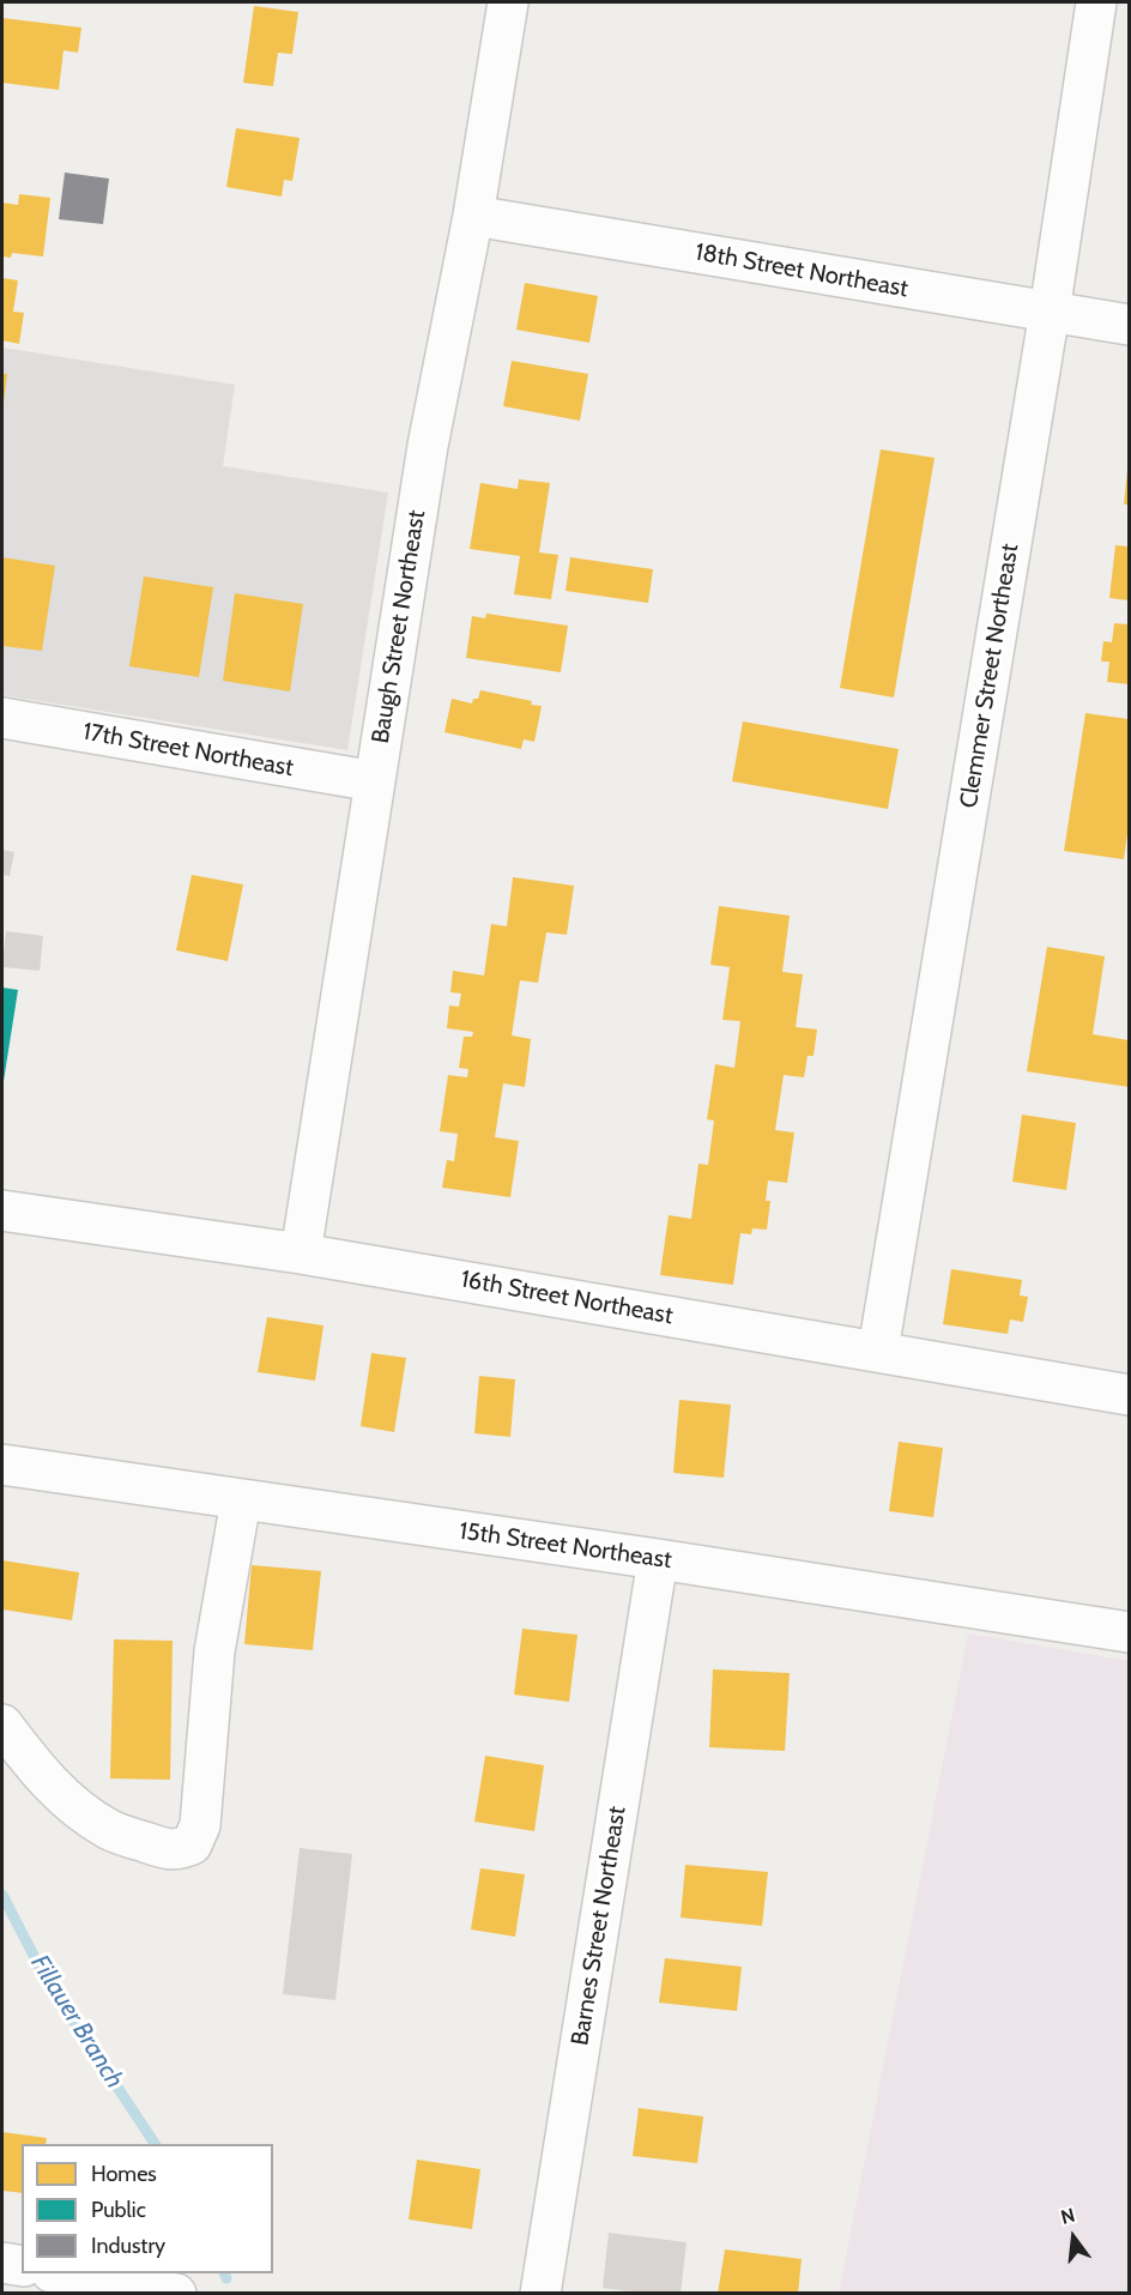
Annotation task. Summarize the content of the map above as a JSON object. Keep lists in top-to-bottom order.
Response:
{
  "streets": {
    "street": [
      "18th Street Northeast",
      "Baugh Street Northeast",
      "Clemmer Street Northeast",
      "17th Street Northeast",
      "16th Street Northeast",
      "15th Street Northeast",
      "Barnes Street Northeast"
    ]
  },
  "crossings": [
    ["18th Street Northeast", "Baugh Street Northeast"],
    ["18th Street Northeast", "Clemmer Street Northeast"],
    ["Baugh Street Northeast", "17th Street Northeast"],
    ["Baugh Street Northeast", "16th Street Northeast"],
    ["Clemmer Street Northeast", "16th Street Northeast"],
    ["15th Street Northeast", "Barnes Street Northeast"]
  ],
  "water": ["Fillauer Branch"],
  "legend": ["Homes", "Public", "Industry"],
  "north": "top"
}
